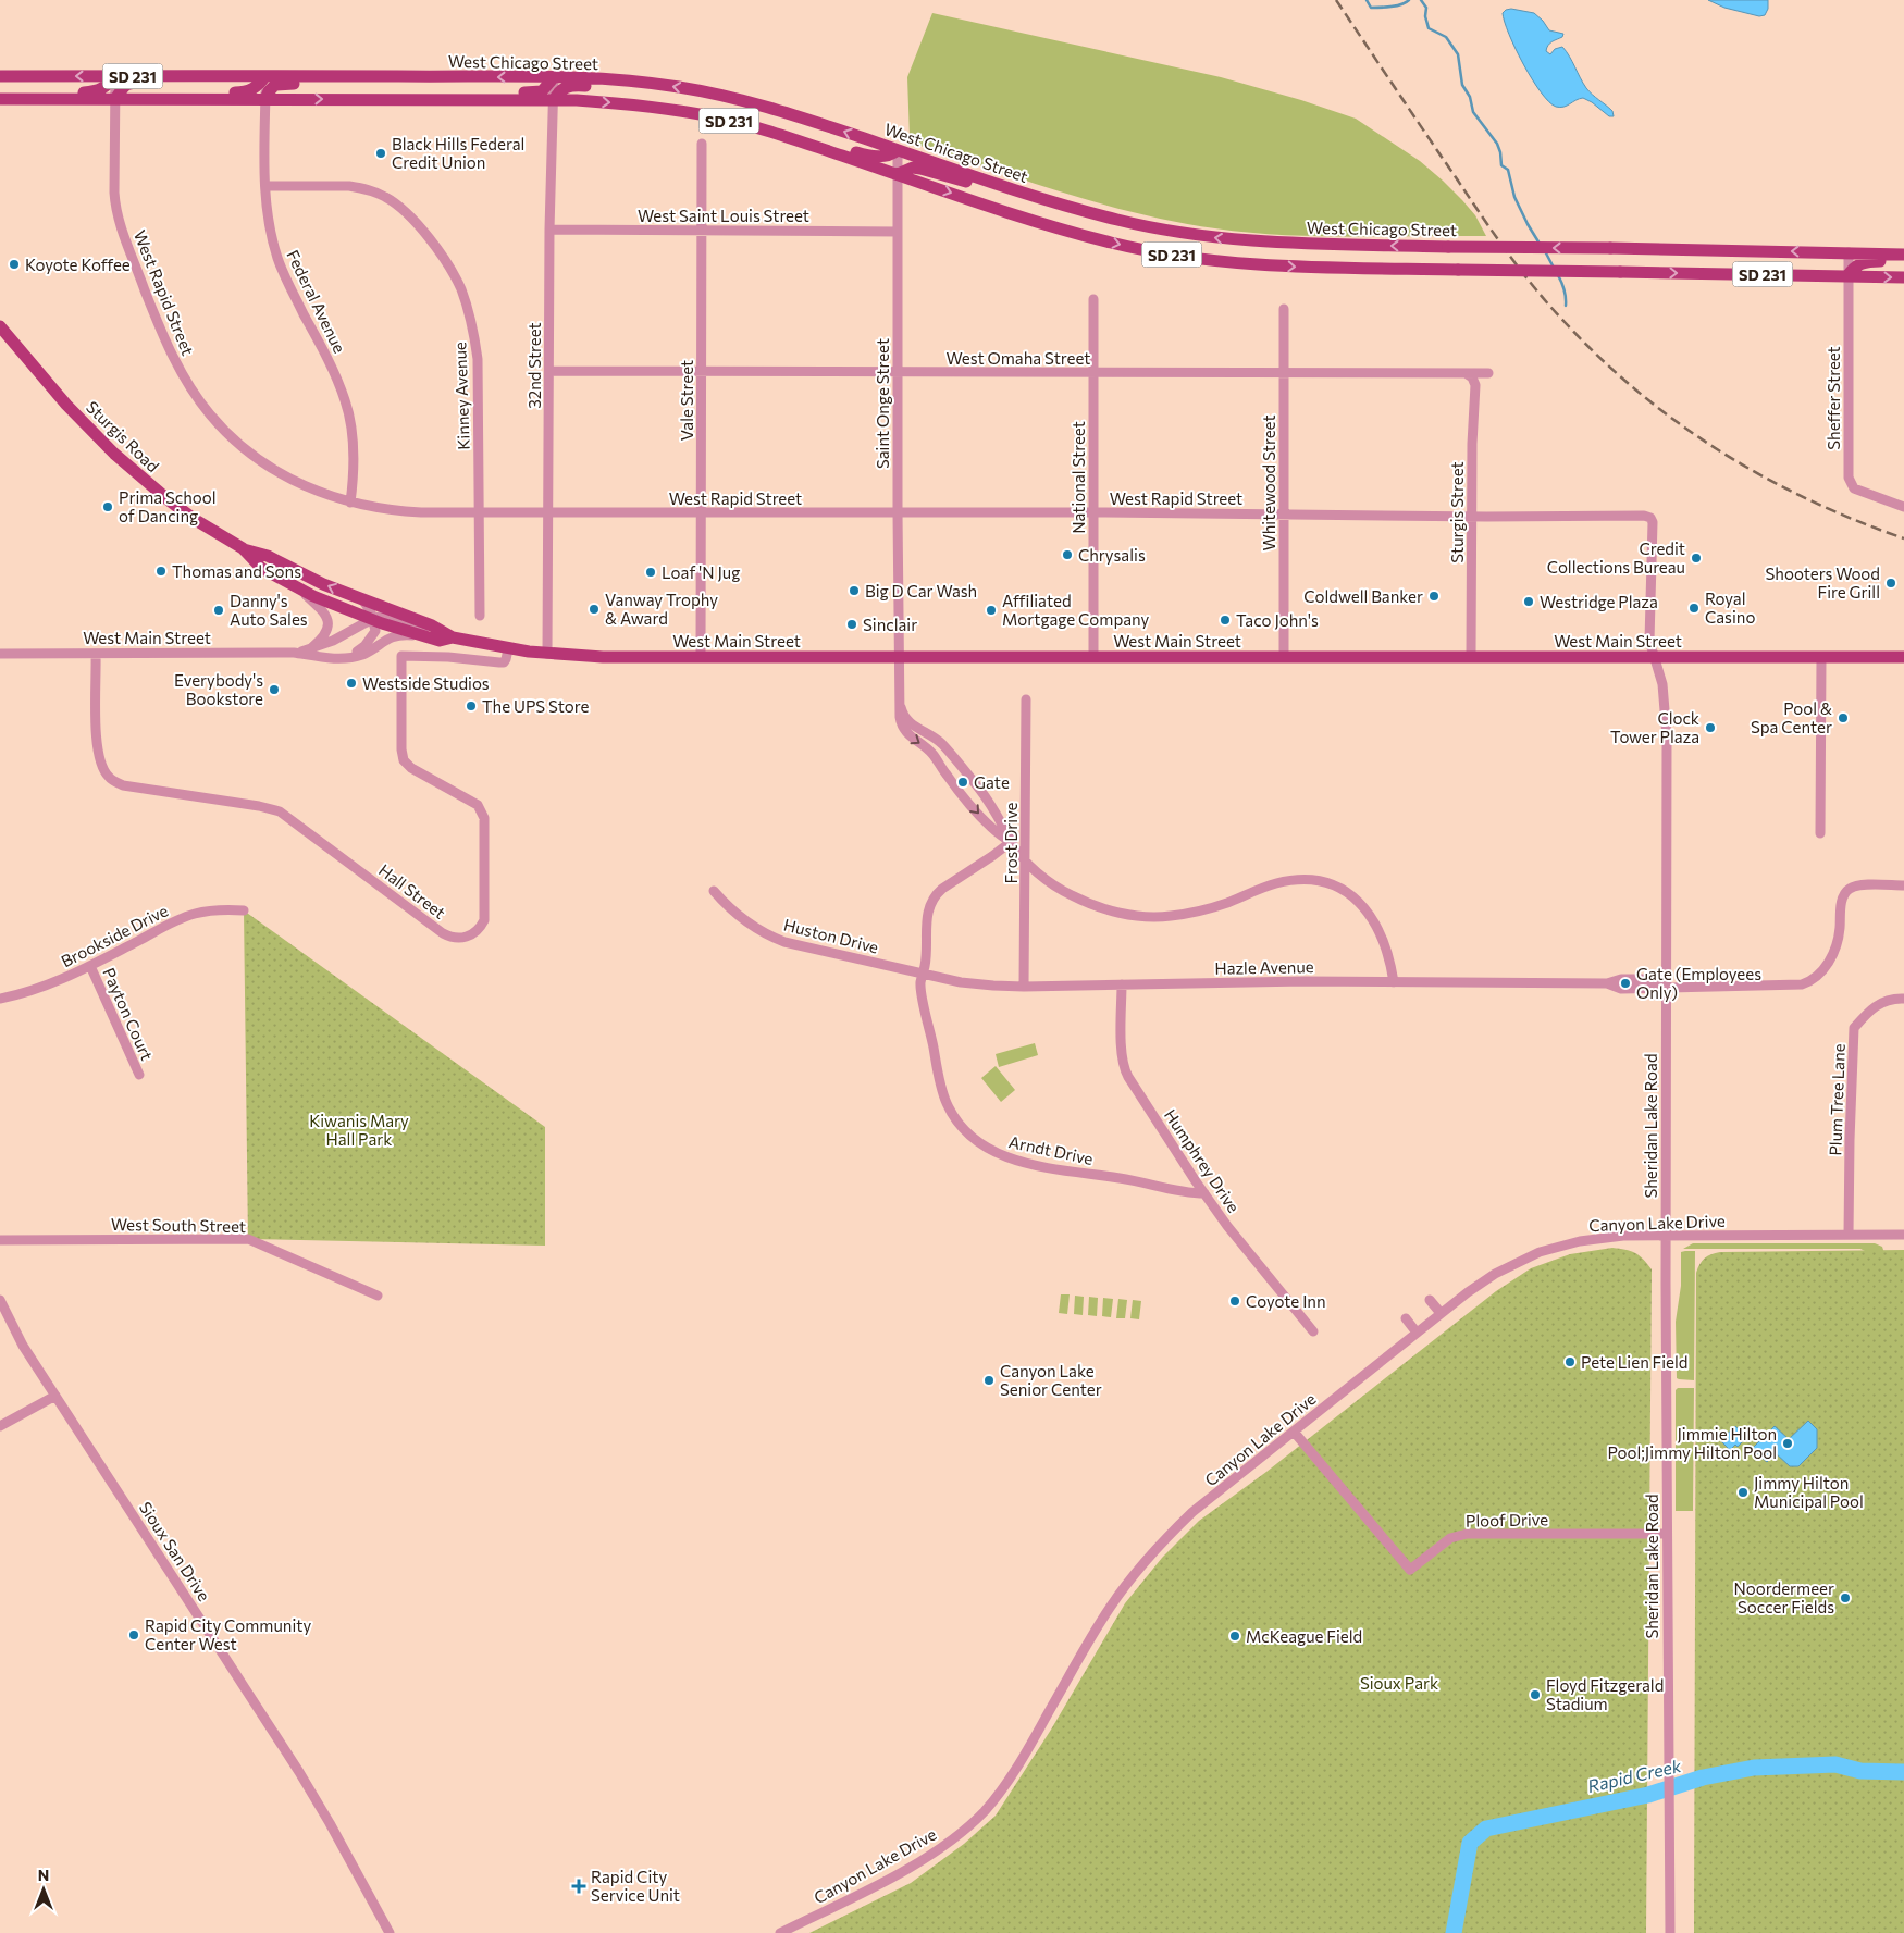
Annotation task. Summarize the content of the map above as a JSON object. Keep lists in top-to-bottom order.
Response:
{
  "streets": {
    "main road": [
      "West Chicago Street",
      "SD 231",
      "Sturgis Road",
      "West Main Street"
    ],
    "street": [
      "West Saint Louis Street",
      "West Rapid Street",
      "Federal Avenue",
      "West Omaha Street",
      "32nd Street",
      "Kinney Avenue",
      "Sheffer Street",
      "Vale Street",
      "Saint Onge Street",
      "National Street",
      "Whitewood Street",
      "Sturgis Street",
      "Frost Drive",
      "Hall Street",
      "Brookside Drive",
      "Huston Drive",
      "Hazle Avenue",
      "Payton Court",
      "Plum Tree Lane",
      "Sheridan Lake Road",
      "Arndt Drive",
      "Humphrey Drive",
      "Canyon Lake Drive",
      "West South Street",
      "Ploof Drive",
      "Sioux San Drive"
    ]
  },
  "crossings": [
    ["West Chicago Street", "West Rapid Street"],
    ["West Chicago Street", "Federal Avenue"],
    ["West Chicago Street", "32nd Street"],
    ["West Chicago Street", "Sheffer Street"],
    ["West Chicago Street", "Saint Onge Street"],
    ["SD 231", "West Rapid Street"],
    ["SD 231", "Federal Avenue"],
    ["SD 231", "32nd Street"],
    ["SD 231", "Sheffer Street"],
    ["SD 231", "Saint Onge Street"],
    ["West Saint Louis Street", "32nd Street"],
    ["West Saint Louis Street", "Vale Street"],
    ["West Saint Louis Street", "Saint Onge Street"],
    ["West Rapid Street", "Federal Avenue"],
    ["West Rapid Street", "32nd Street"],
    ["West Rapid Street", "Kinney Avenue"],
    ["West Rapid Street", "Vale Street"],
    ["West Rapid Street", "Saint Onge Street"],
    ["West Rapid Street", "National Street"],
    ["West Rapid Street", "Whitewood Street"],
    ["West Rapid Street", "Sturgis Street"],
    ["West Rapid Street", "Sheridan Lake Road"],
    ["Federal Avenue", "Kinney Avenue"],
    ["West Omaha Street", "32nd Street"],
    ["West Omaha Street", "Vale Street"],
    ["West Omaha Street", "Saint Onge Street"],
    ["West Omaha Street", "National Street"],
    ["West Omaha Street", "Whitewood Street"],
    ["West Omaha Street", "Sturgis Street"],
    ["32nd Street", "West Main Street"],
    ["Vale Street", "West Main Street"],
    ["Saint Onge Street", "West Main Street"],
    ["Saint Onge Street", "Arndt Drive"],
    ["Sturgis Road", "West Main Street"],
    ["National Street", "West Main Street"],
    ["Whitewood Street", "West Main Street"],
    ["Sturgis Street", "West Main Street"],
    ["West Main Street", "Hall Street"],
    ["West Main Street", "Sheridan Lake Road"],
    ["Frost Drive", "Hazle Avenue"],
    ["Brookside Drive", "Payton Court"],
    ["Huston Drive", "Hazle Avenue"],
    ["Huston Drive", "Arndt Drive"],
    ["Hazle Avenue", "Sheridan Lake Road"],
    ["Hazle Avenue", "Arndt Drive"],
    ["Hazle Avenue", "Humphrey Drive"],
    ["Plum Tree Lane", "Canyon Lake Drive"],
    ["Sheridan Lake Road", "Canyon Lake Drive"],
    ["Sheridan Lake Road", "Ploof Drive"],
    ["Arndt Drive", "Humphrey Drive"],
    ["Canyon Lake Drive", "Ploof Drive"]
  ],
  "water": ["Rapid Creek"],
  "parks": ["Kiwanis Mary Hall Park", "Sioux Park"],
  "places": {
    "other": [
      "Black Hills Federal Credit Union",
      "Koyote Koffee",
      "Prima School of Dancing",
      "Chrysalis",
      "Credit Collections Bureau",
      "Thomas and Sons",
      "Loaf 'N Jug",
      "Shooters Wood Fire Grill",
      "Big D Car Wash",
      "Coldwell Banker",
      "Westridge Plaza",
      "Royal Casino",
      "Vanway Trophy & Award",
      "Danny's Auto Sales",
      "Affiliated Mortgage Company",
      "Taco John's",
      "Sinclair",
      "Westside Studios",
      "Everybody's Bookstore",
      "The UPS Store",
      "Pool & Spa Center",
      "Clock Tower Plaza",
      "Gate",
      "Gate (Employees Only)",
      "Coyote Inn",
      "Pete Lien Field",
      "Canyon Lake Senior Center",
      "Jimmie Hilton Pool;Jimmy Hilton Pool",
      "Jimmy Hilton Municipal Pool",
      "Noordermeer Soccer Fields",
      "Rapid City Community Center West",
      "McKeague Field",
      "Floyd Fitzgerald Stadium"
    ],
    "health": ["Rapid City Service Unit"]
  },
  "north": "top"
}
